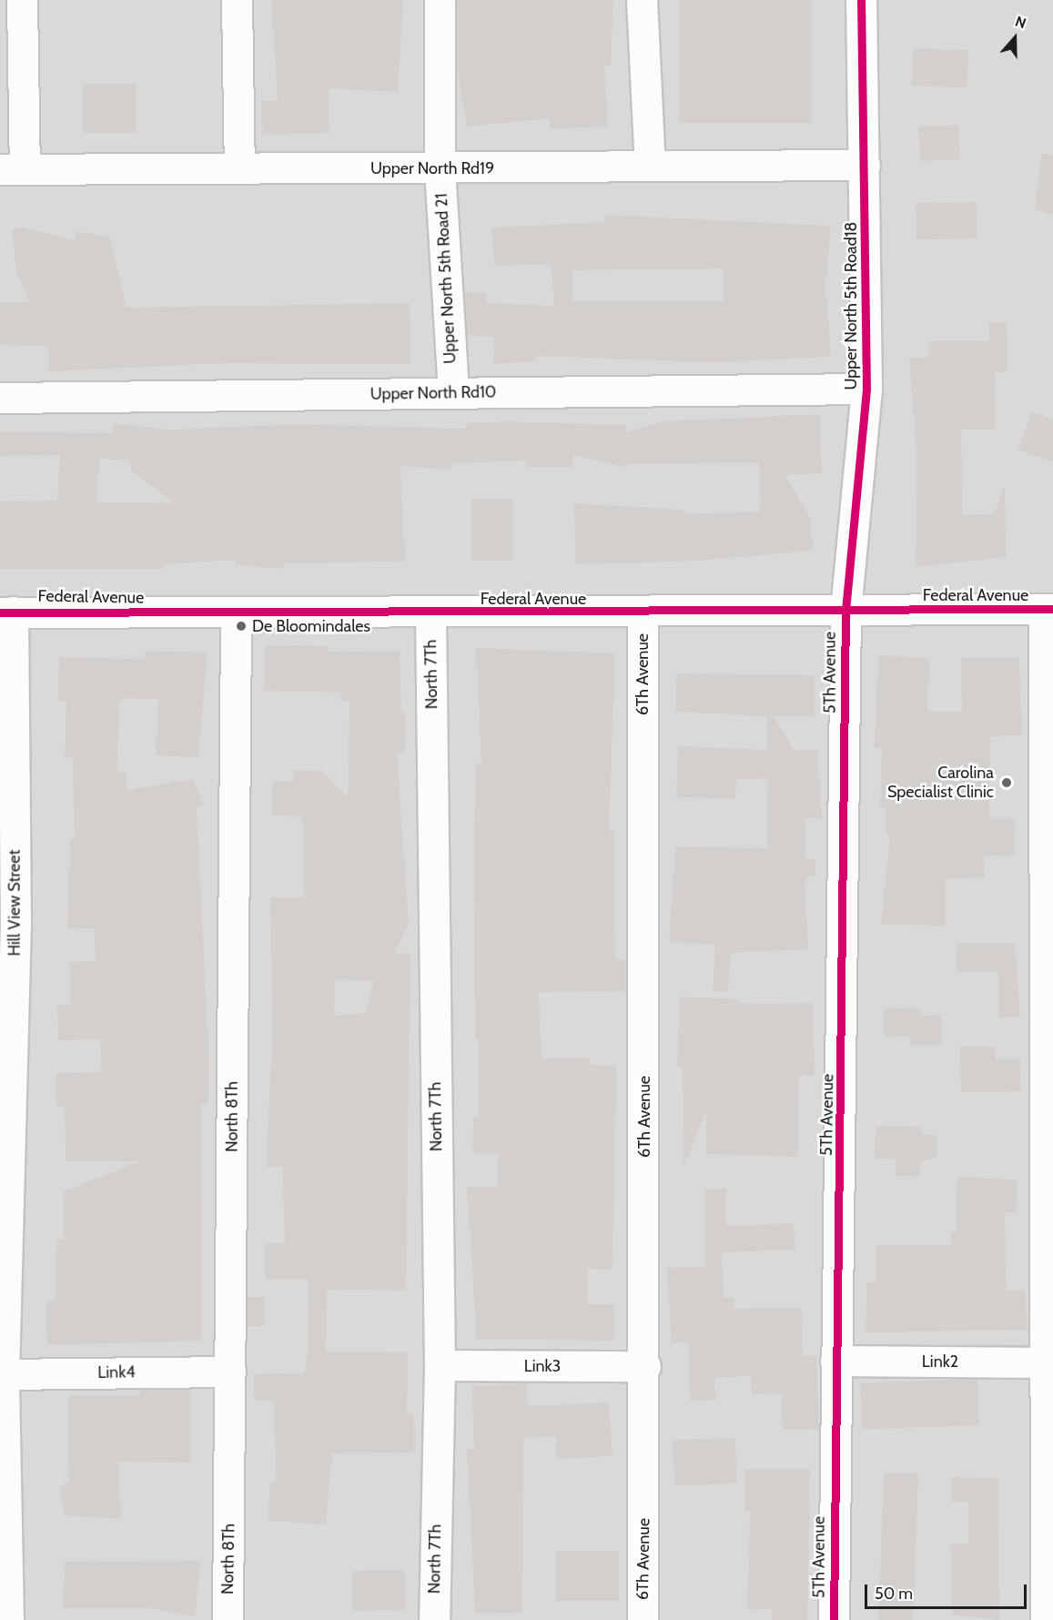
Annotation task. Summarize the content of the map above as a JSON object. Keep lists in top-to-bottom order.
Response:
{
  "streets": {
    "street": [
      "Upper North Rd19",
      "Upper North 5th Road 21",
      "Upper North 5th Road18",
      "Upper North Rd10",
      "Federal Avenue",
      "5Th Avenue",
      "North 7Th",
      "6Th Avenue",
      "Hill View Street",
      "North 8Th",
      "Link2",
      "Link3",
      "Link4"
    ]
  },
  "crossings": [
    ["Upper North Rd19", "Upper North 5th Road 21"],
    ["Upper North Rd19", "Upper North 5th Road18"],
    ["Upper North 5th Road 21", "Upper North Rd10"],
    ["Upper North 5th Road18", "Upper North Rd10"],
    ["Upper North 5th Road18", "Federal Avenue"],
    ["Upper North 5th Road18", "5Th Avenue"],
    ["Federal Avenue", "5Th Avenue"],
    ["Federal Avenue", "North 7Th"],
    ["Federal Avenue", "6Th Avenue"],
    ["Federal Avenue", "Hill View Street"],
    ["Federal Avenue", "North 8Th"],
    ["5Th Avenue", "Link2"],
    ["North 7Th", "Link3"],
    ["6Th Avenue", "Link3"],
    ["Hill View Street", "Link4"],
    ["North 8Th", "Link4"]
  ],
  "places": ["De Bloomindales", "Carolina Specialist Clinic"],
  "scale_bar": "50 m",
  "north": "top"
}
